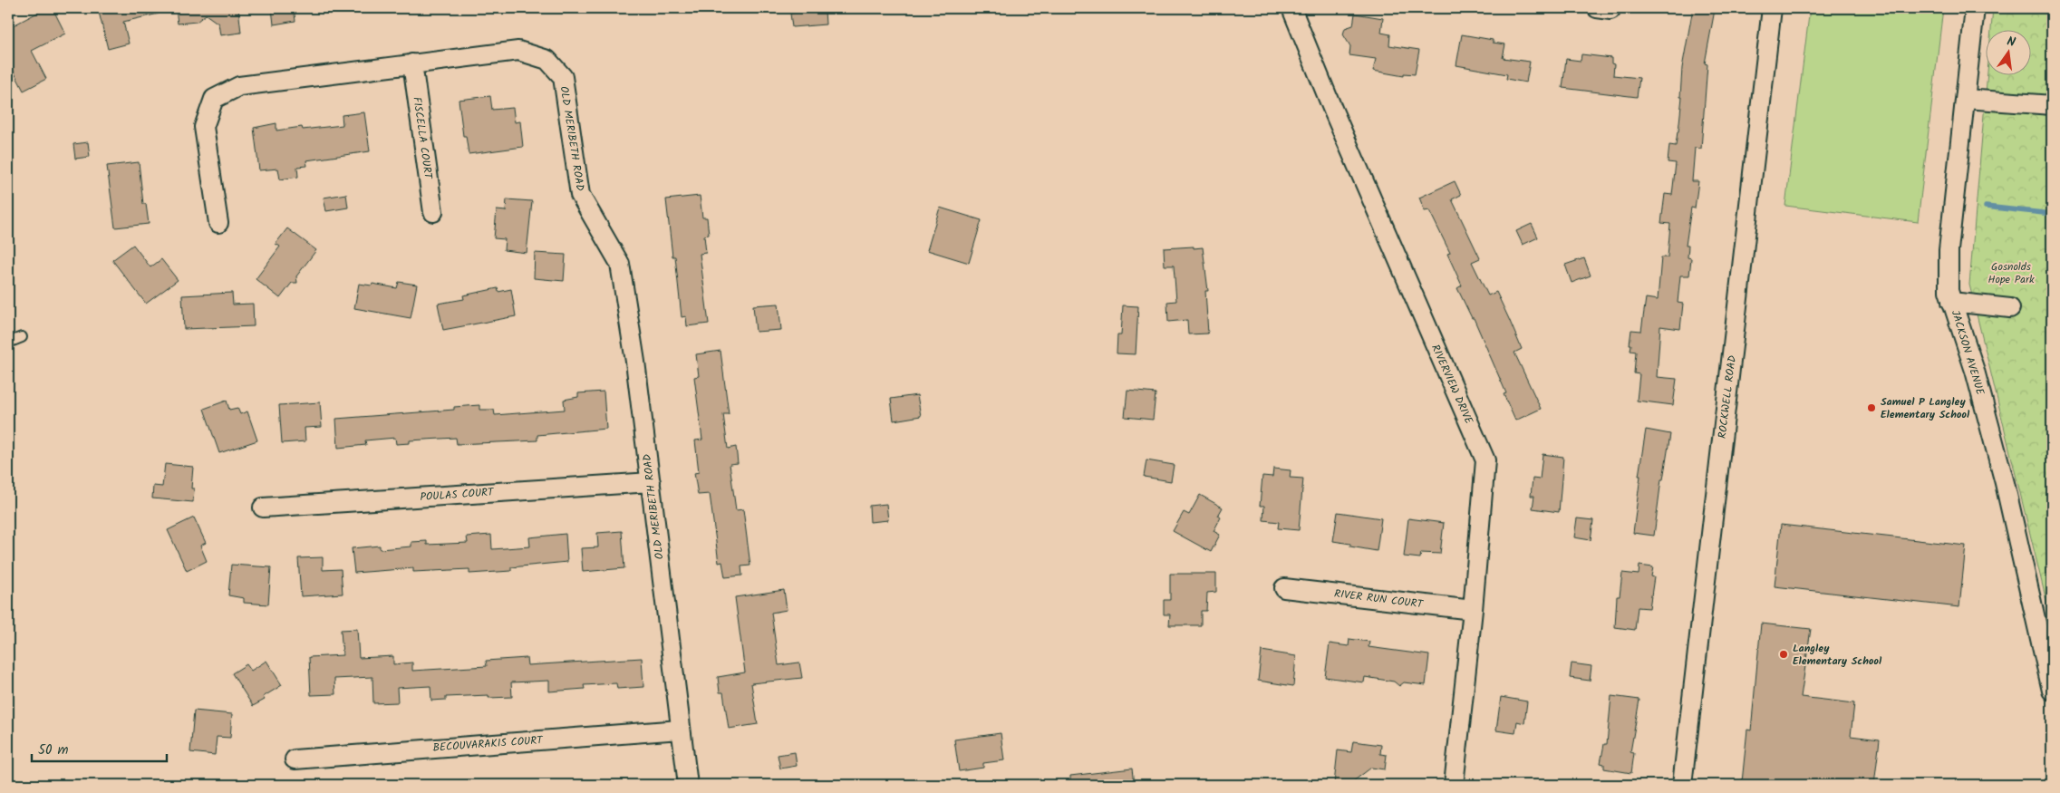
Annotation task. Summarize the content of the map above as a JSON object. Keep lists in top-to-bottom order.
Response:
{
  "streets": {
    "street": [
      "FISCELLA COURT",
      "OLD MERIBETH ROAD",
      "JACKSON AVENUE",
      "RIVERVIEW DRIVE",
      "ROCKWELL ROAD",
      "POULAS COURT",
      "RIVER RUN COURT",
      "BECOUVARAKIS COURT"
    ]
  },
  "crossings": [
    ["FISCELLA COURT", "OLD MERIBETH ROAD"],
    ["OLD MERIBETH ROAD", "POULAS COURT"],
    ["OLD MERIBETH ROAD", "BECOUVARAKIS COURT"],
    ["RIVERVIEW DRIVE", "RIVER RUN COURT"]
  ],
  "parks": ["Gosnolds Hope Park"],
  "places": ["Samuel P Langley Elementary School", "Langley Elementary School"],
  "scale_bar": "50 m",
  "north": "top"
}
